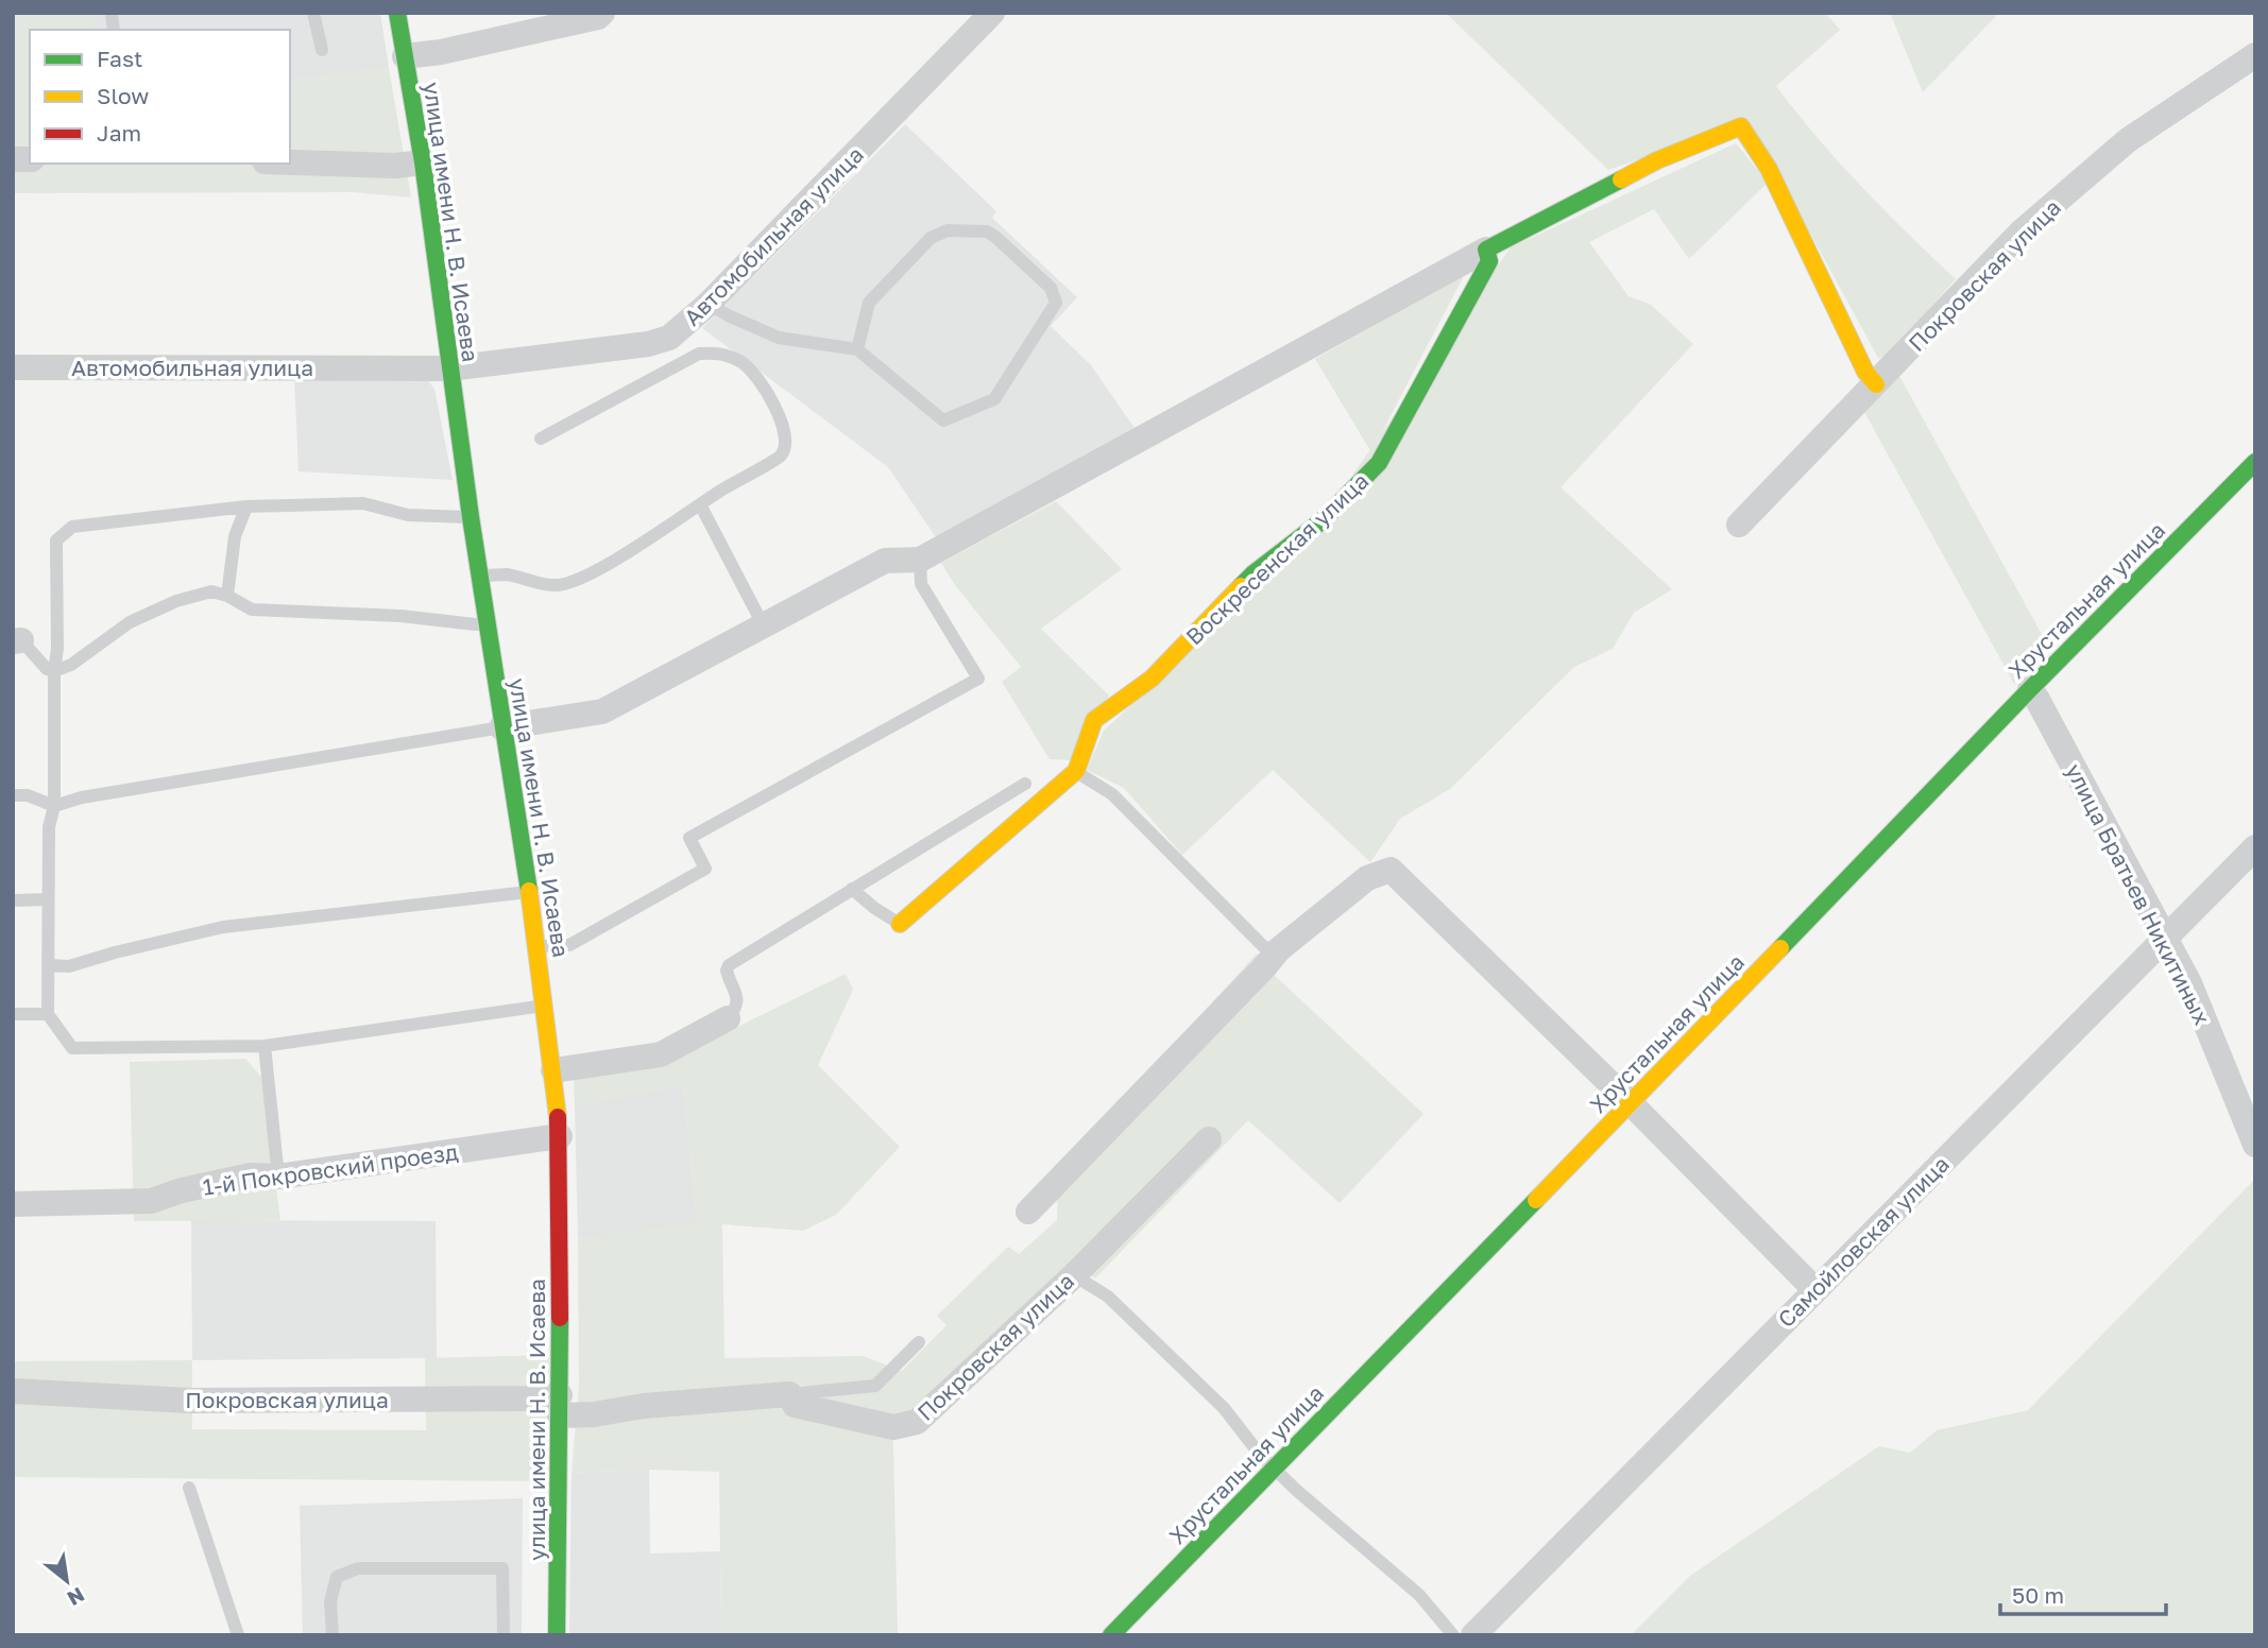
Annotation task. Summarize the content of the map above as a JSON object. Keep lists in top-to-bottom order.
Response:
{
  "streets": {
    "street": [
      "улица имени Н. В. Исаева",
      "Автомобильная улица",
      "Покровская улица",
      "Воскресенская улица",
      "Хрустальная улица",
      "улица Братьев Никитиных",
      "1-й Покровский проезд",
      "Самойловская улица"
    ]
  },
  "crossings": [
    ["улица имени Н. В. Исаева", "Автомобильная улица"],
    ["улица имени Н. В. Исаева", "Покровская улица"],
    ["улица имени Н. В. Исаева", "1-й Покровский проезд"],
    ["Хрустальная улица", "улица Братьев Никитиных"],
    ["улица Братьев Никитиных", "Самойловская улица"]
  ],
  "legend": ["Fast", "Slow", "Jam"],
  "scale_bar": "50 m",
  "north": "bottom right"
}
